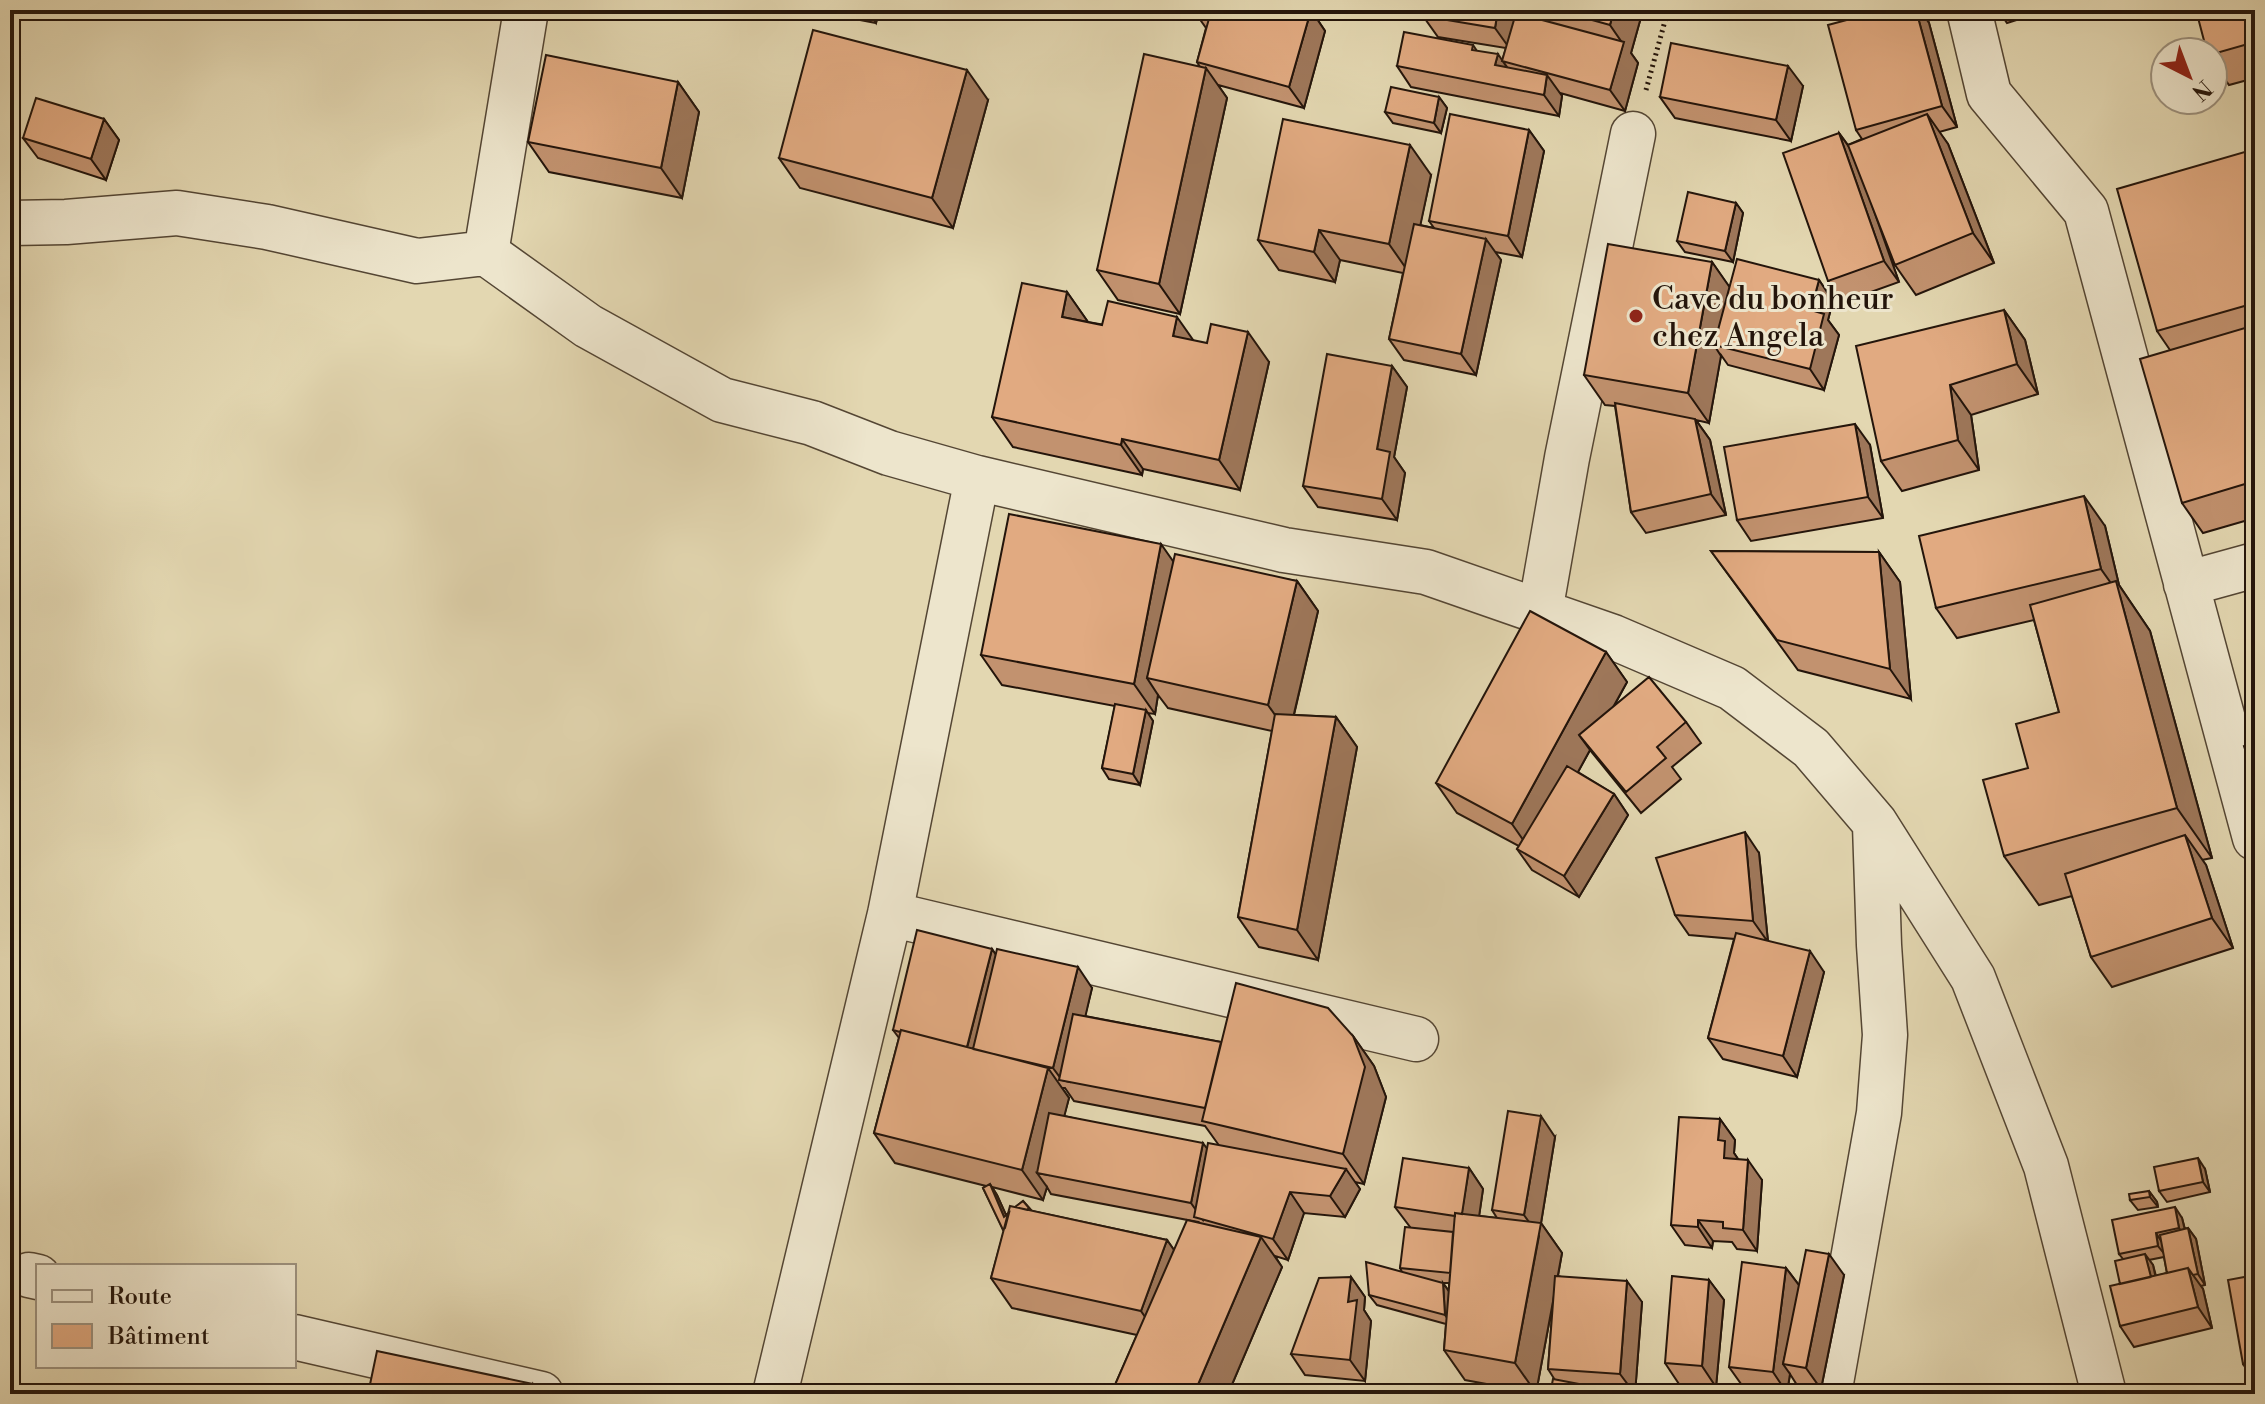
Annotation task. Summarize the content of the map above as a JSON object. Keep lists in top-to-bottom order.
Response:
{
  "places": ["Cave du bonheur chez Angela"],
  "legend": ["Route", "Bâtiment"],
  "north": "bottom right"
}
